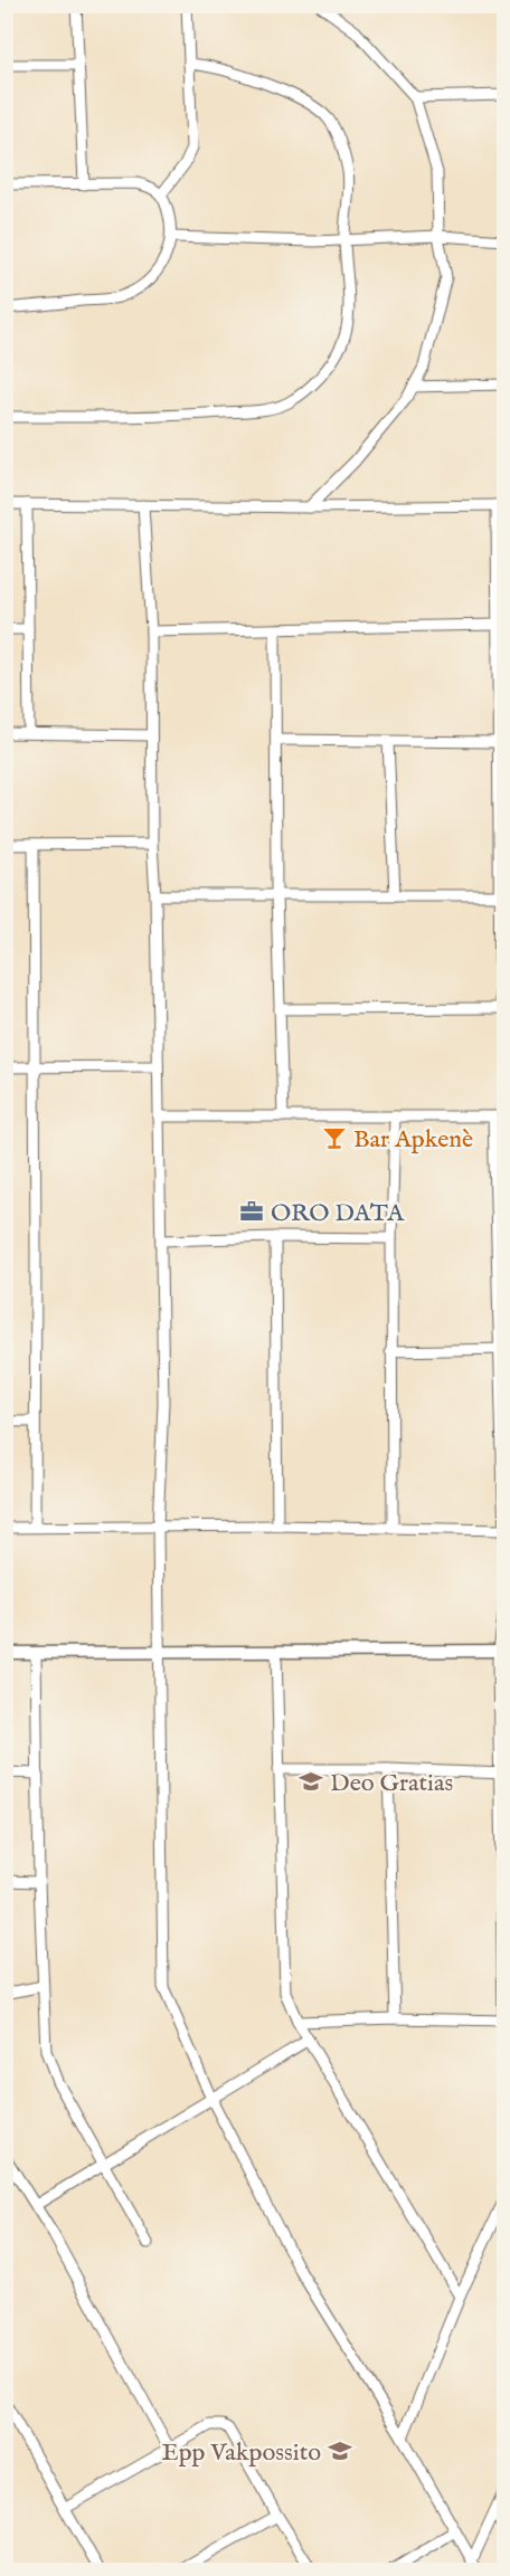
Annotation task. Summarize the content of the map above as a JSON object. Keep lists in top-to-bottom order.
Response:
{
  "places": {
    "bar": ["Bar Apkenè"],
    "office": ["ORO DATA"],
    "school or university": ["Deo Gratias", "Epp Vakpossito"]
  }
}
